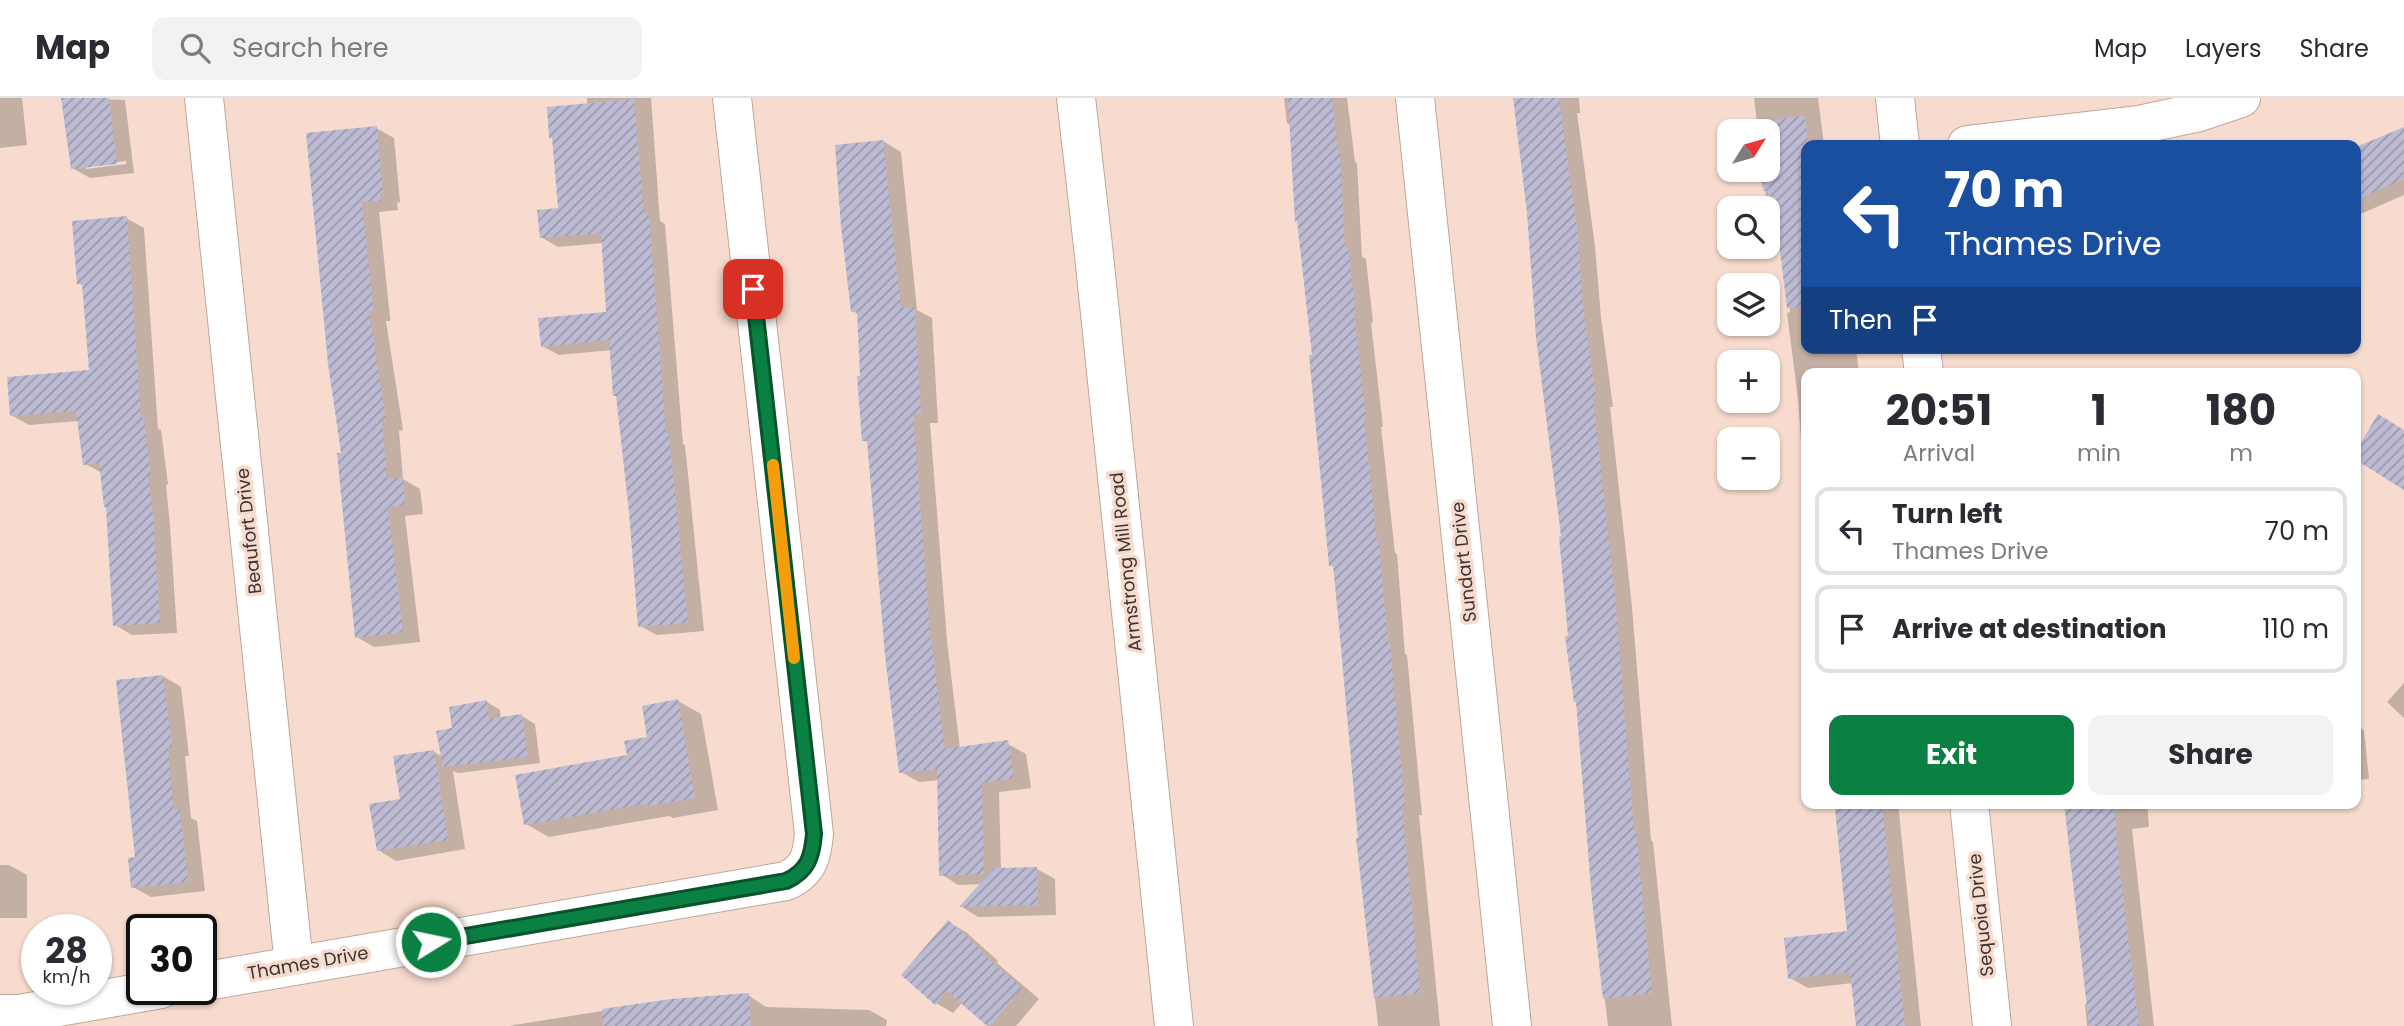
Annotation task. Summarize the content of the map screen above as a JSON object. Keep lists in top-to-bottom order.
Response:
{
  "streets": {
    "street": [
      "Beaufort Drive",
      "Armstrong Mill Road",
      "Sundart Drive",
      "Sequoia Drive",
      "Thames Drive"
    ]
  },
  "crossings": [
    ["Beaufort Drive", "Thames Drive"]
  ],
  "north": "top right",
  "page": {
    "header": "Map",
    "search": "Search here",
    "nav": ["Map", "Layers", "Share"],
    "map_buttons": ["+", "−"],
    "turn": ["70 m", "Thames Drive"],
    "then": "Then",
    "eta": [
      "20:51",
      "Arrival",
      "1",
      "min",
      "180",
      "m"
    ],
    "list": [
      {
        "name": "Turn left",
        "note": "Thames Drive",
        "value": "70 m"
      },
      {
        "name": "Arrive at destination",
        "value": "110 m"
      }
    ],
    "buttons": ["Exit", "Share"],
    "speed": "28 km/h",
    "limit": "30"
  }
}
